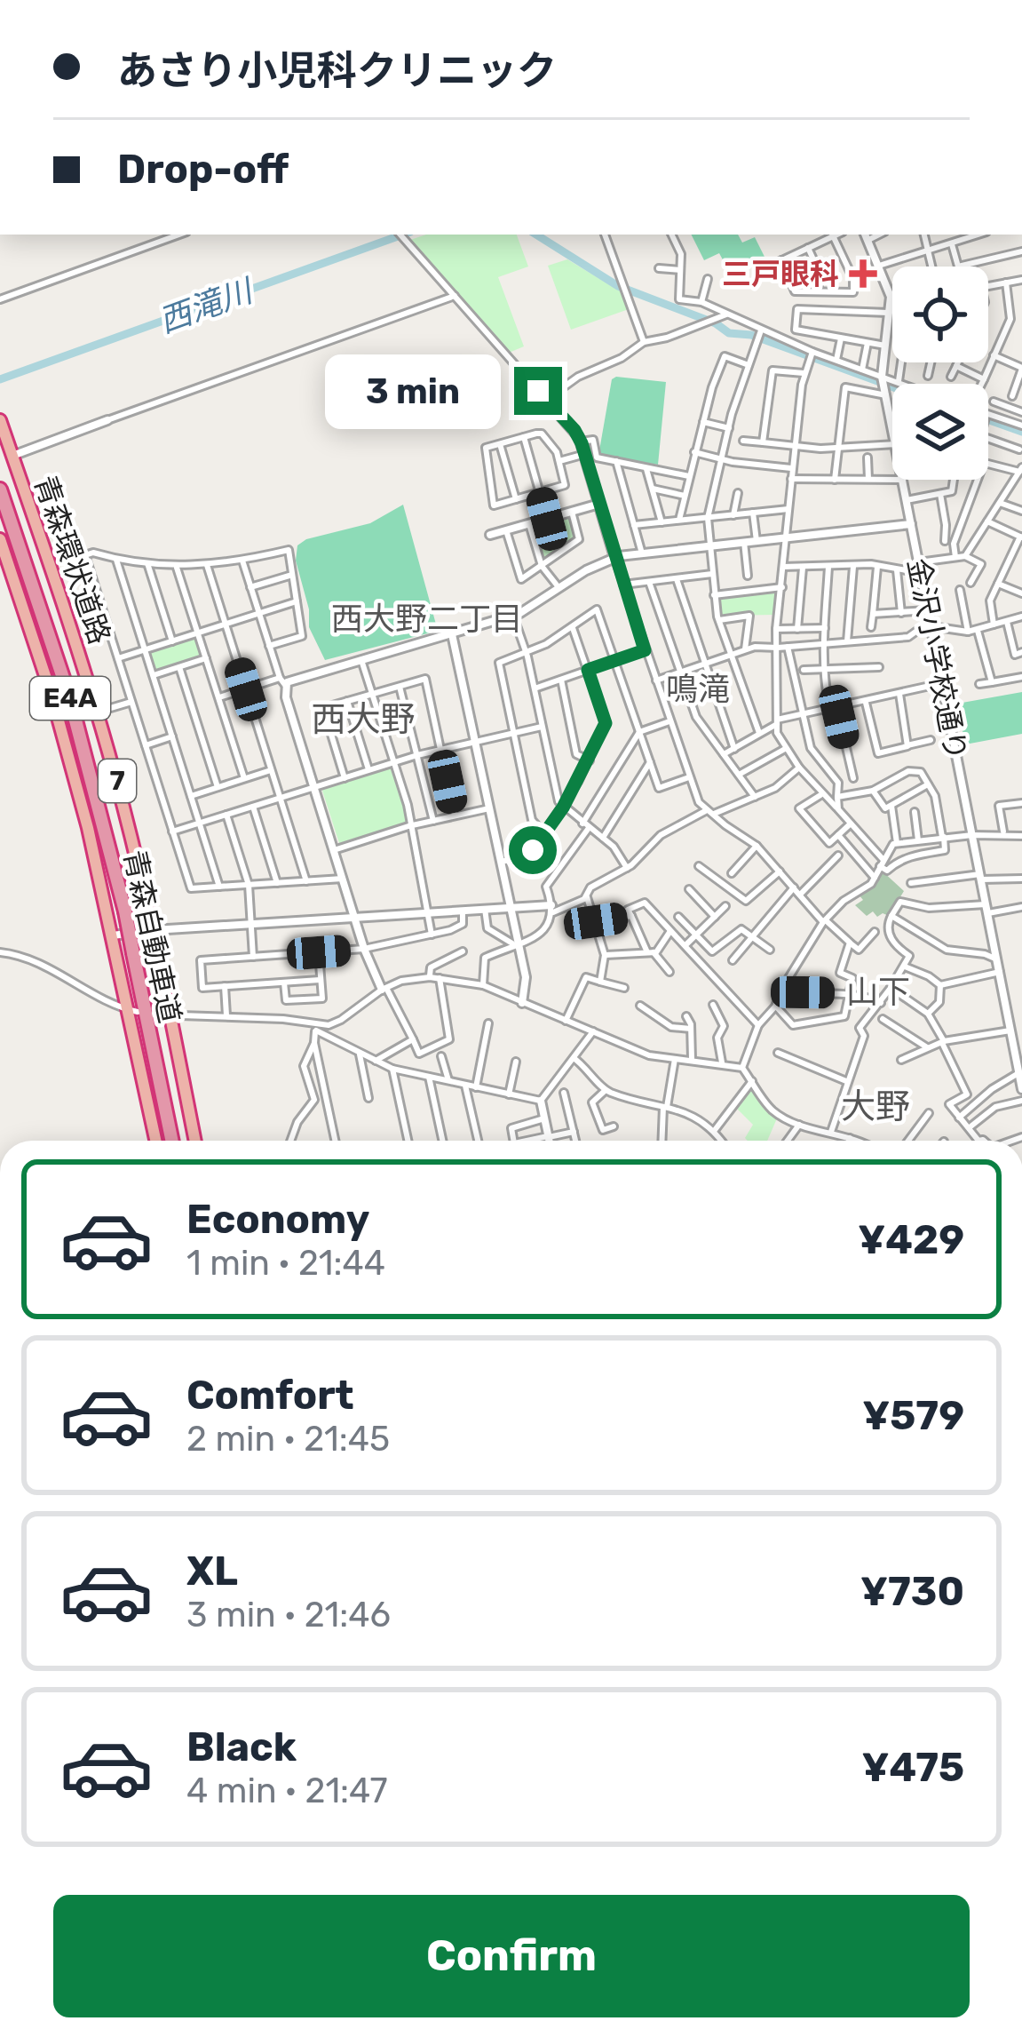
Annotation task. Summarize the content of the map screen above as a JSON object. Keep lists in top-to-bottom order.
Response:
{
  "streets": {
    "highway": [
      "青森環状道路",
      "E4A",
      "7",
      "青森自動車道"
    ],
    "street": ["金沢小学校通り"]
  },
  "districts": [
    "西大野二丁目",
    "鳴滝",
    "西大野",
    "山下",
    "大野"
  ],
  "water": ["西滝川"],
  "places": {
    "health": ["三戸眼科"]
  },
  "page": {
    "banner": ["あさり小児科クリニック", "Drop-off"],
    "bubble": "3 min",
    "list": [
      {
        "name": "Economy",
        "note": "1 min · 21:44",
        "value": "¥429"
      },
      {
        "name": "Comfort",
        "note": "2 min · 21:45",
        "value": "¥579"
      },
      {
        "name": "XL",
        "note": "3 min · 21:46",
        "value": "¥730"
      },
      {
        "name": "Black",
        "note": "4 min · 21:47",
        "value": "¥475"
      }
    ],
    "buttons": "Confirm"
  }
}
